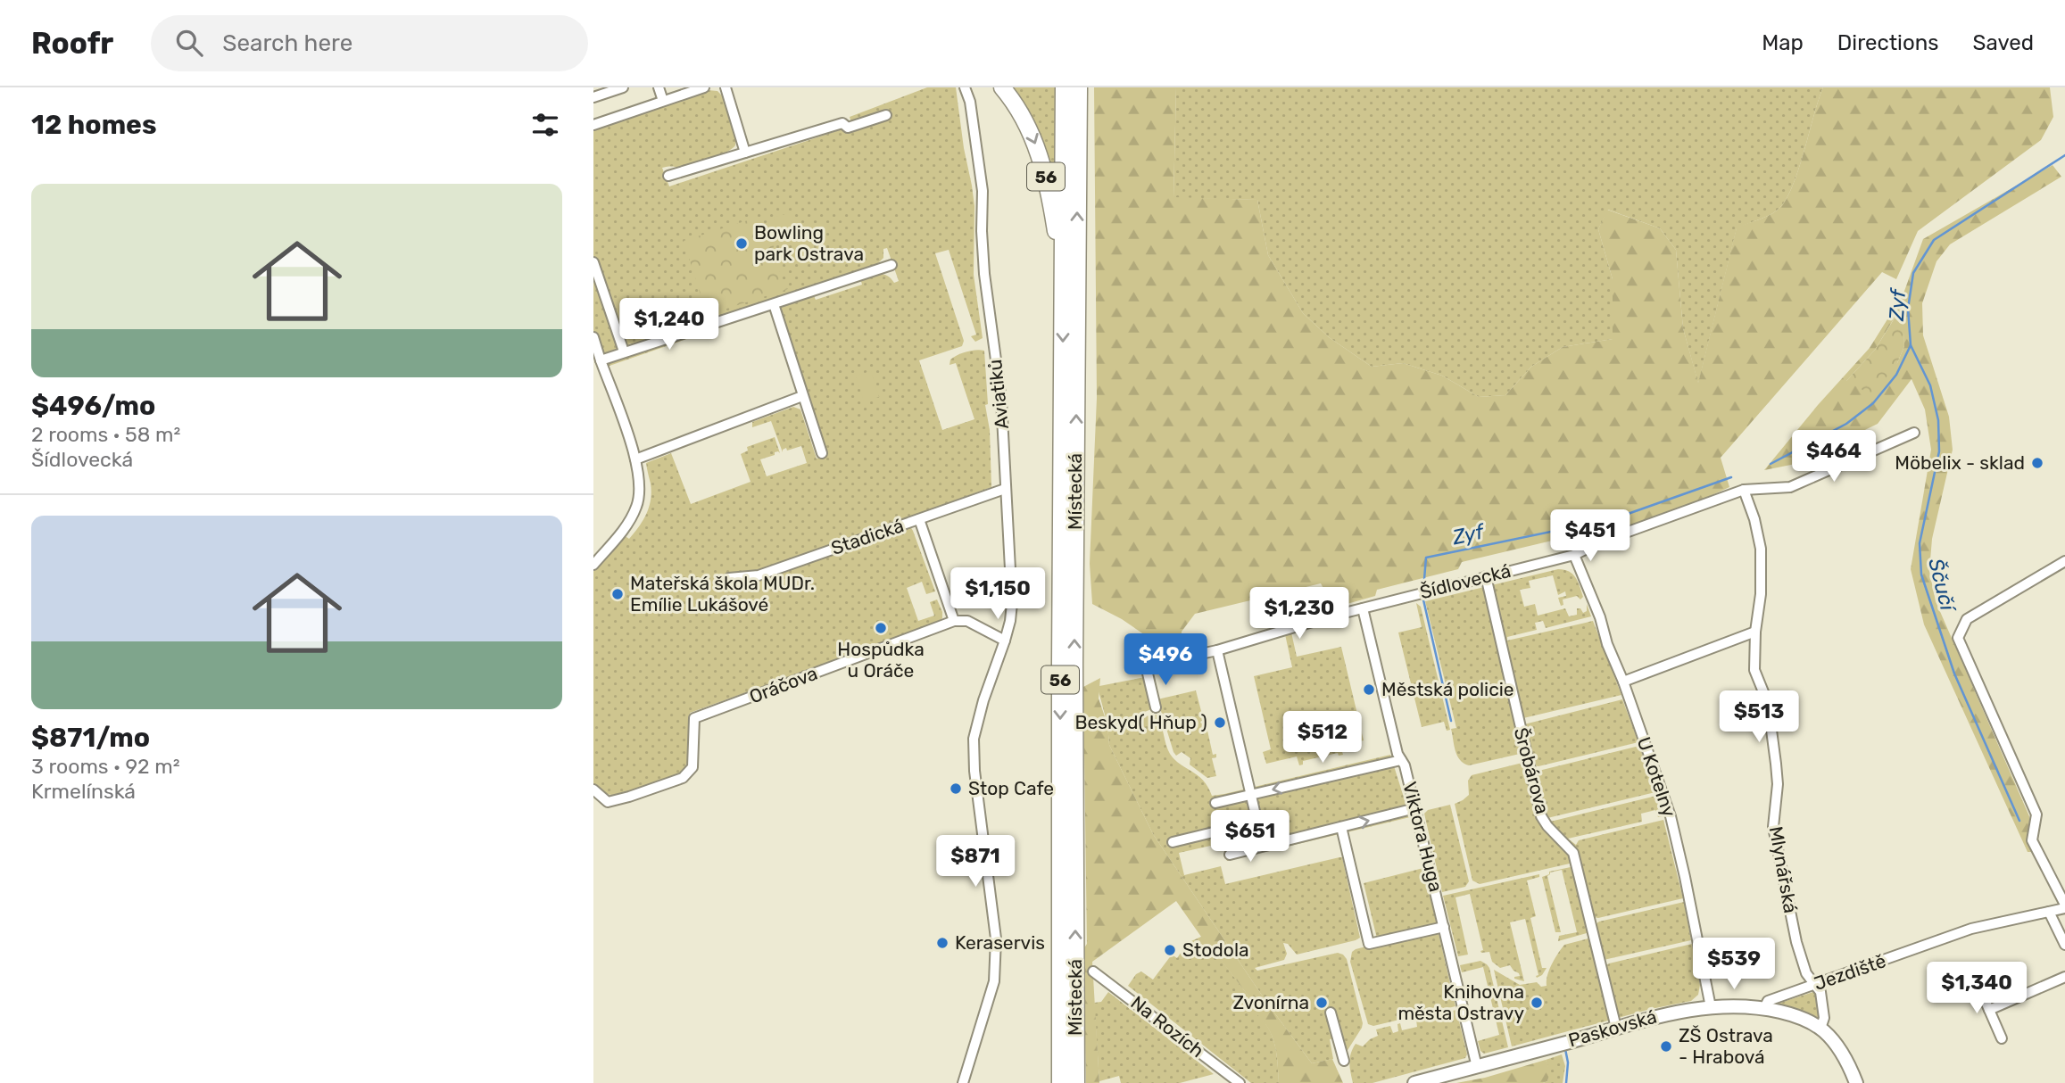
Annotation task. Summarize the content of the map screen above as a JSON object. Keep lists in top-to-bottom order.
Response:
{
  "streets": {
    "highway": ["56", "Místecká"],
    "main road": ["Paskovská"],
    "street": [
      "Aviatiků",
      "Stadická",
      "Šídlovecká",
      "Oráčova",
      "Šrobárova",
      "U Kotelny",
      "Viktora Huga",
      "Mlynářská",
      "Jezdiště",
      "Na Rozích"
    ]
  },
  "crossings": [
    ["56", "Místecká"],
    ["Aviatiků", "Stadická"],
    ["Šídlovecká", "Šrobárova"],
    ["Šídlovecká", "U Kotelny"],
    ["Šídlovecká", "Viktora Huga"],
    ["Šídlovecká", "Mlynářská"],
    ["Šrobárova", "Paskovská"],
    ["U Kotelny", "Paskovská"],
    ["Viktora Huga", "Paskovská"],
    ["Mlynářská", "Jezdiště"],
    ["Mlynářská", "Paskovská"],
    ["Jezdiště", "Paskovská"]
  ],
  "water": ["Zyf", "Ščučí"],
  "places": [
    "Bowling park Ostrava",
    "Möbelix - sklad",
    "Mateřská škola MUDr. Emílie Lukášové",
    "Hospůdka u Oráče",
    "Městská policie",
    "Beskyd( Hňup )",
    "Stop Cafe",
    "Keraservis",
    "Stodola",
    "Zvonírna",
    "Knihovna města Ostravy",
    "ZŠ Ostrava - Hrabová"
  ],
  "page": {
    "header": "Roofr",
    "search": "Search here",
    "nav": ["Map", "Directions", "Saved"],
    "heading": "12 homes",
    "list": [
      {
        "name": "$496/mo",
        "note": "2 rooms · 58 m² · Šídlovecká"
      },
      {
        "name": "$871/mo",
        "note": "3 rooms · 92 m² · Krmelínská"
      }
    ],
    "price": [
      "$1,240",
      "$464",
      "$451",
      "$1,150",
      "$1,230",
      "$496",
      "$513",
      "$512",
      "$651",
      "$871",
      "$539",
      "$1,340"
    ]
  }
}
